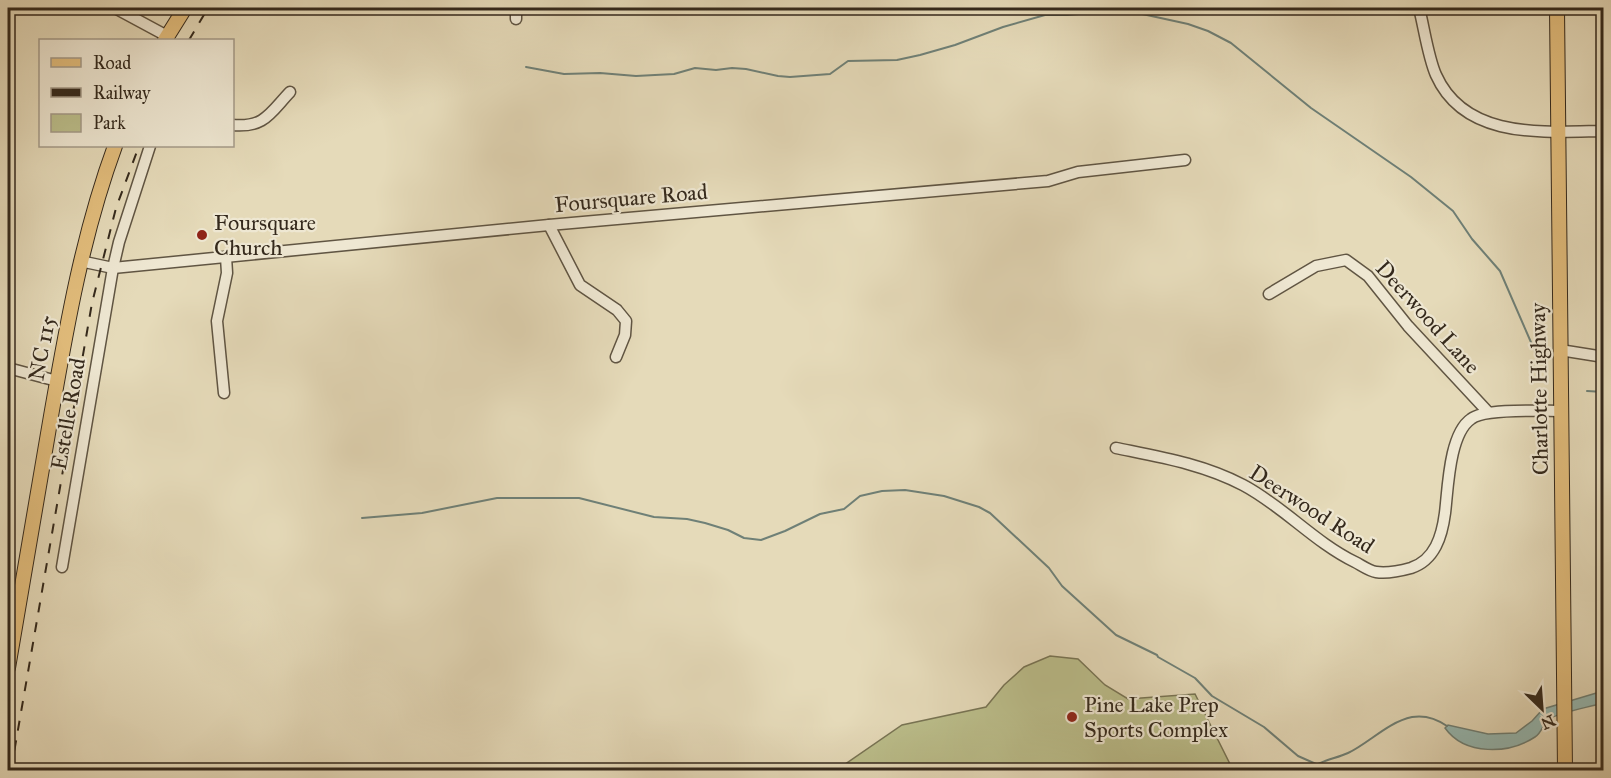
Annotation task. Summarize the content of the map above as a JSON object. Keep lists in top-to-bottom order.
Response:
{
  "streets": {
    "main road": ["NC 115", "Charlotte Highway"],
    "street": [
      "Foursquare Road",
      "Deerwood Lane",
      "Estelle Road",
      "Deerwood Road"
    ]
  },
  "crossings": [
    ["Foursquare Road", "NC 115"],
    ["Foursquare Road", "Estelle Road"],
    ["Deerwood Lane", "Deerwood Road"]
  ],
  "places": ["Foursquare Church", "Pine Lake Prep Sports Complex"],
  "legend": ["Road", "Railway", "Park"],
  "north": "bottom right"
}
